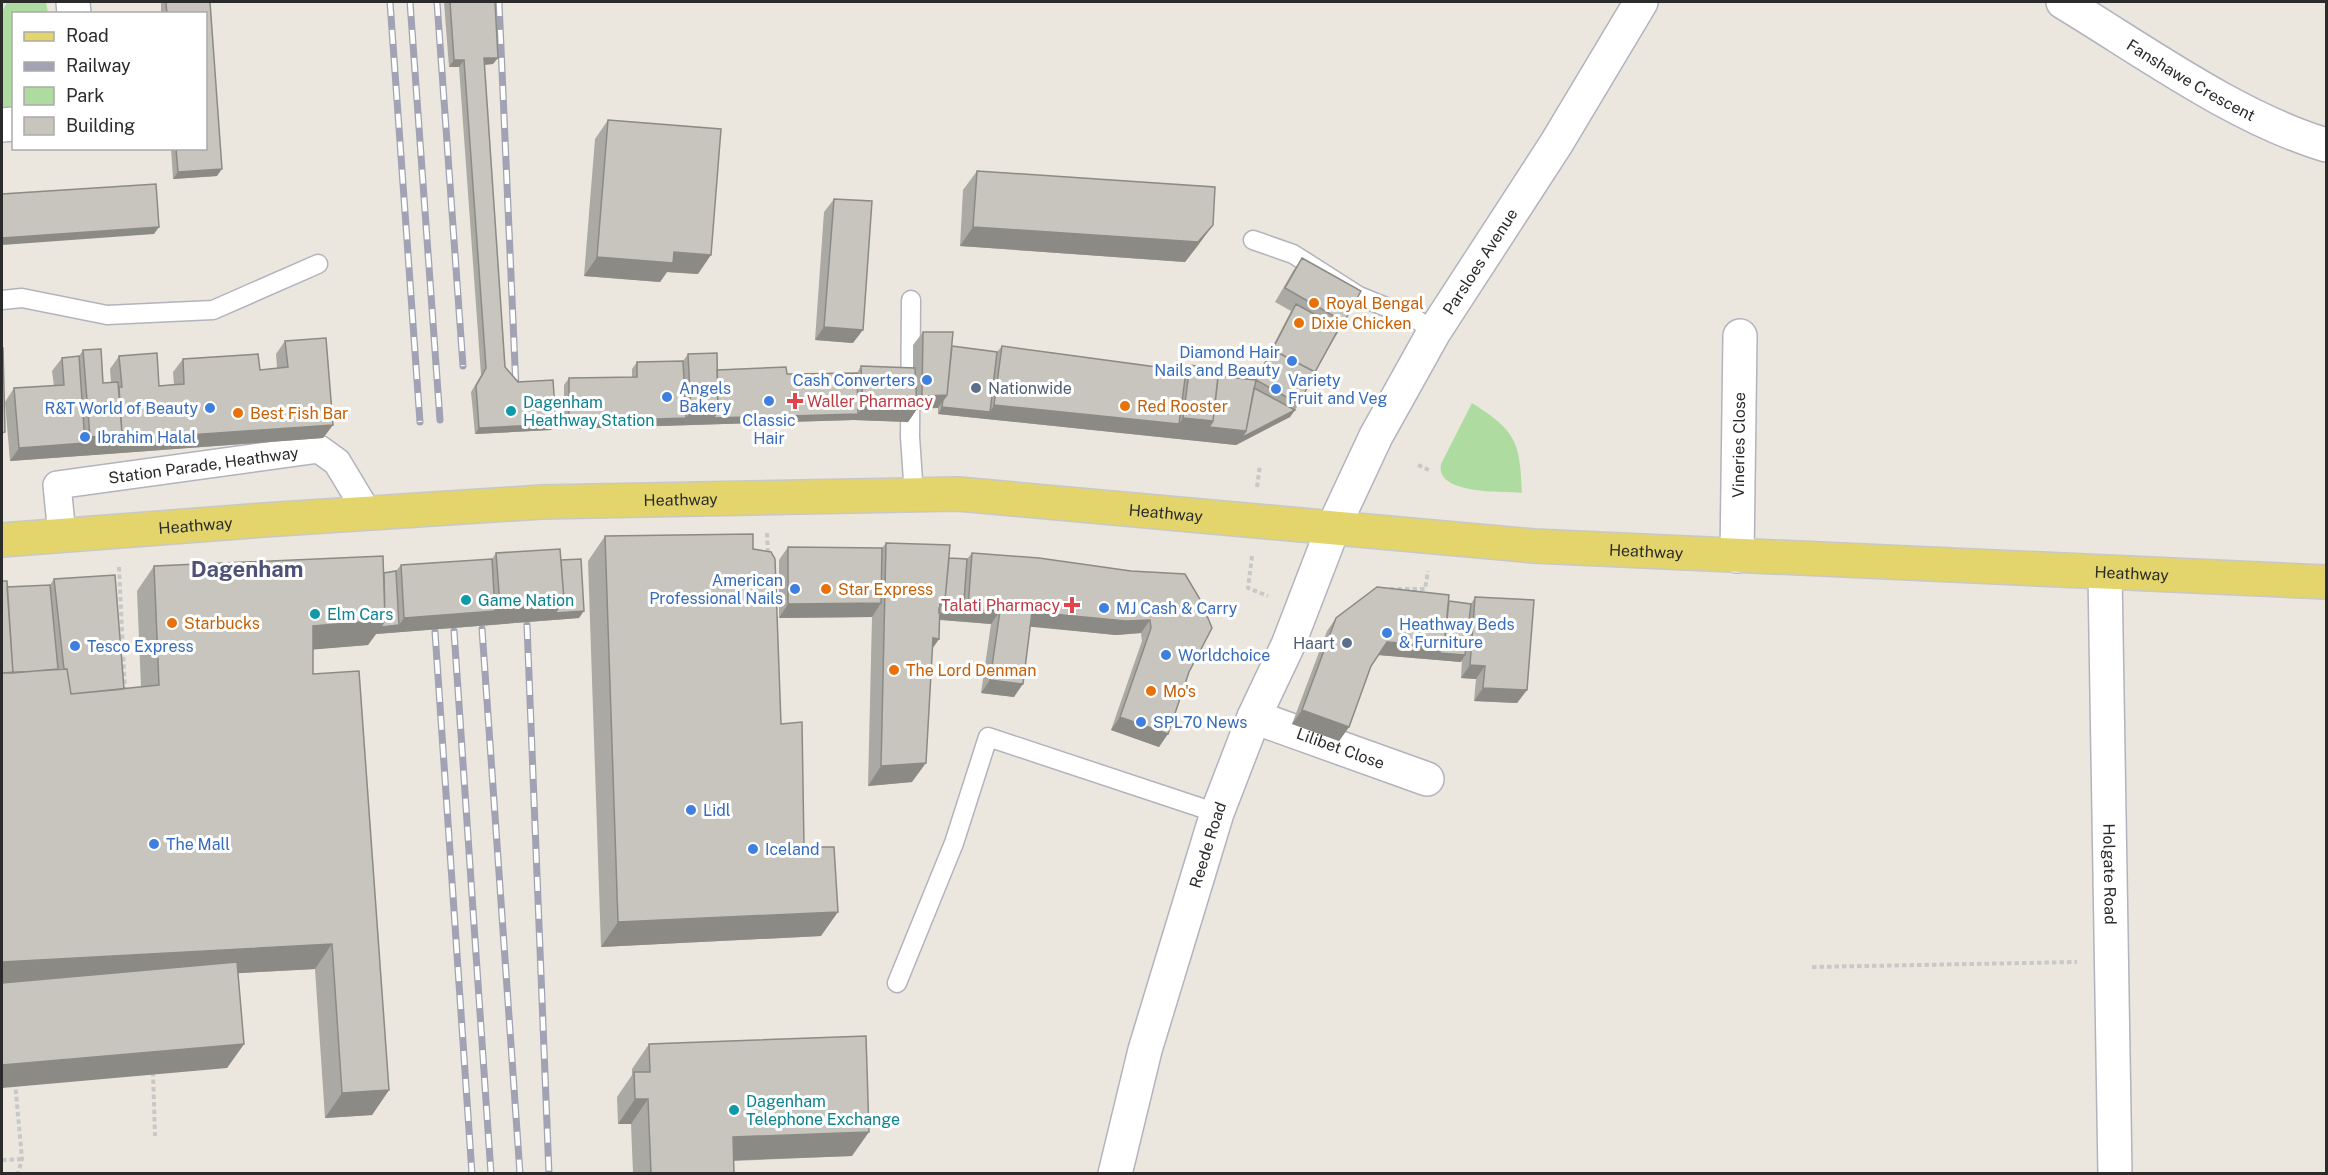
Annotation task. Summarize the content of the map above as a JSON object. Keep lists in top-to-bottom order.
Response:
{
  "streets": {
    "main road": ["Heathway"],
    "street": [
      "Fanshawe Crescent",
      "Parsloes Avenue",
      "Vineries Close",
      "Station Parade, Heathway",
      "Lilibet Close",
      "Reede Road",
      "Holgate Road"
    ]
  },
  "crossings": [
    ["Parsloes Avenue", "Heathway"],
    ["Parsloes Avenue", "Reede Road"],
    ["Vineries Close", "Heathway"],
    ["Station Parade, Heathway", "Heathway"],
    ["Heathway", "Reede Road"],
    ["Heathway", "Holgate Road"],
    ["Lilibet Close", "Reede Road"]
  ],
  "districts": ["Dagenham"],
  "places": {
    "other": [
      "Royal Bengal",
      "Dixie Chicken",
      "Diamond Hair Nails and Beauty",
      "Cash Converters",
      "Nationwide",
      "Variety Fruit and Veg",
      "Angels Bakery",
      "Classic Hair",
      "Red Rooster",
      "R&T World of Beauty",
      "Dagenham Heathway Station",
      "Best Fish Bar",
      "Ibrahim Halal",
      "American Professional Nails",
      "Star Express",
      "Game Nation",
      "MJ Cash & Carry",
      "Elm Cars",
      "Starbucks",
      "Heathway Beds & Furniture",
      "Haart",
      "Tesco Express",
      "Worldchoice",
      "The Lord Denman",
      "Mo's",
      "SPL70 News",
      "Lidl",
      "The Mall",
      "Iceland",
      "Dagenham Telephone Exchange"
    ],
    "health": ["Waller Pharmacy", "Talati Pharmacy"]
  },
  "legend": [
    "Road",
    "Railway",
    "Park",
    "Building"
  ]
}
